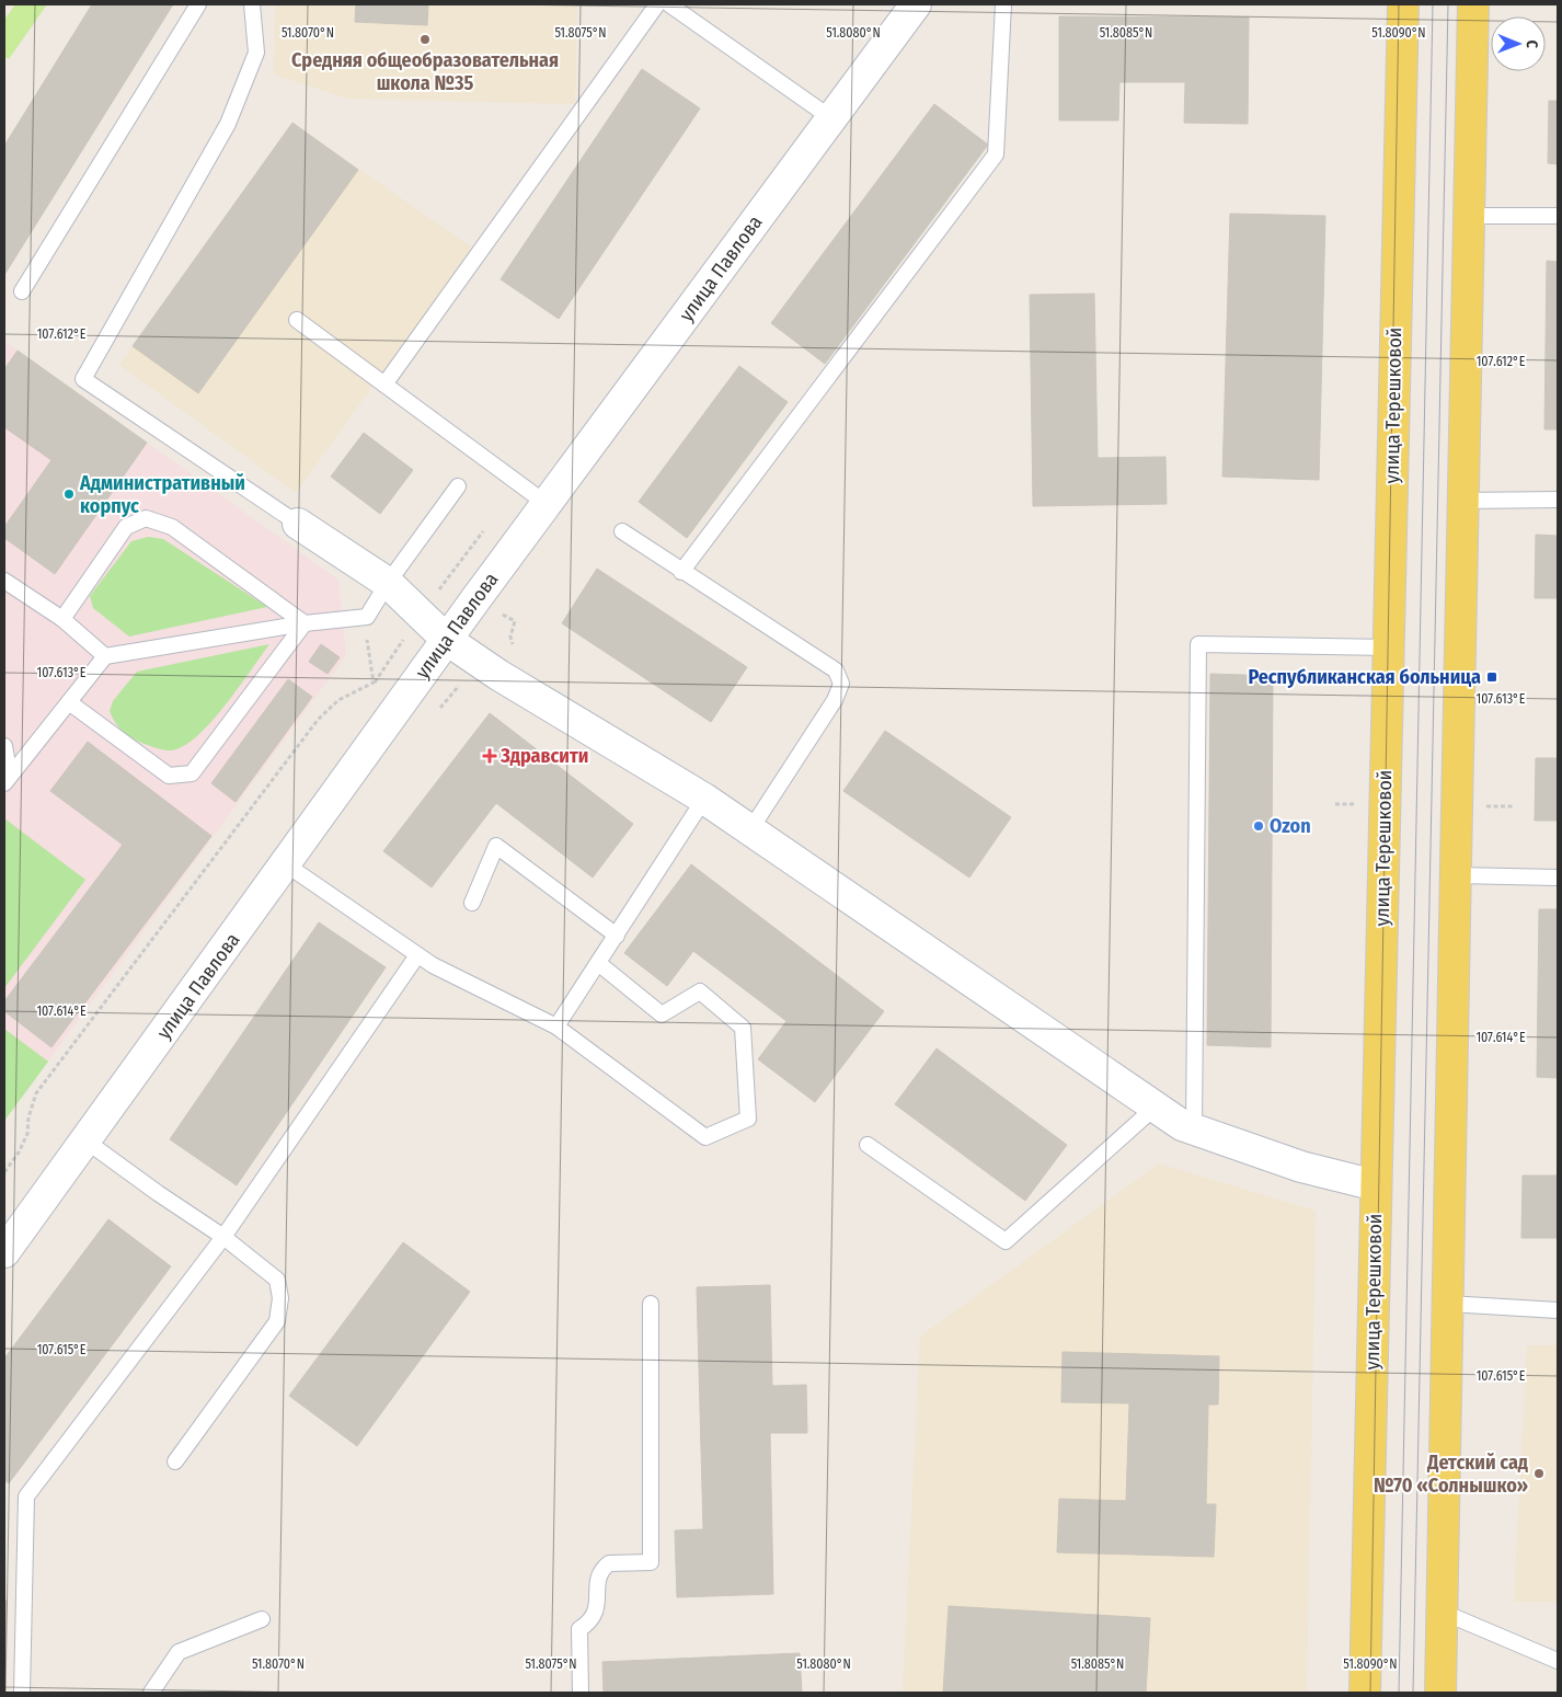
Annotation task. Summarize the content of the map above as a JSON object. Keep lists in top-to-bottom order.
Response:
{
  "streets": {
    "main road": ["улица Терешковой"],
    "street": ["улица Павлова"]
  },
  "places": {
    "other": [
      "Средняя общеобразовательная школа №35",
      "Административный корпус",
      "Ozon",
      "Детский сад №70 «Солнышко»"
    ],
    "transit": ["Республиканская больница"],
    "health": ["Здравсити"]
  },
  "north": "right",
  "coordinates": [
    "51.8070°N",
    "51.8075°N",
    "51.8080°N",
    "51.8085°N",
    "51.8090°N",
    "107.612°E",
    "107.613°E",
    "107.614°E",
    "107.615°E"
  ]
}
